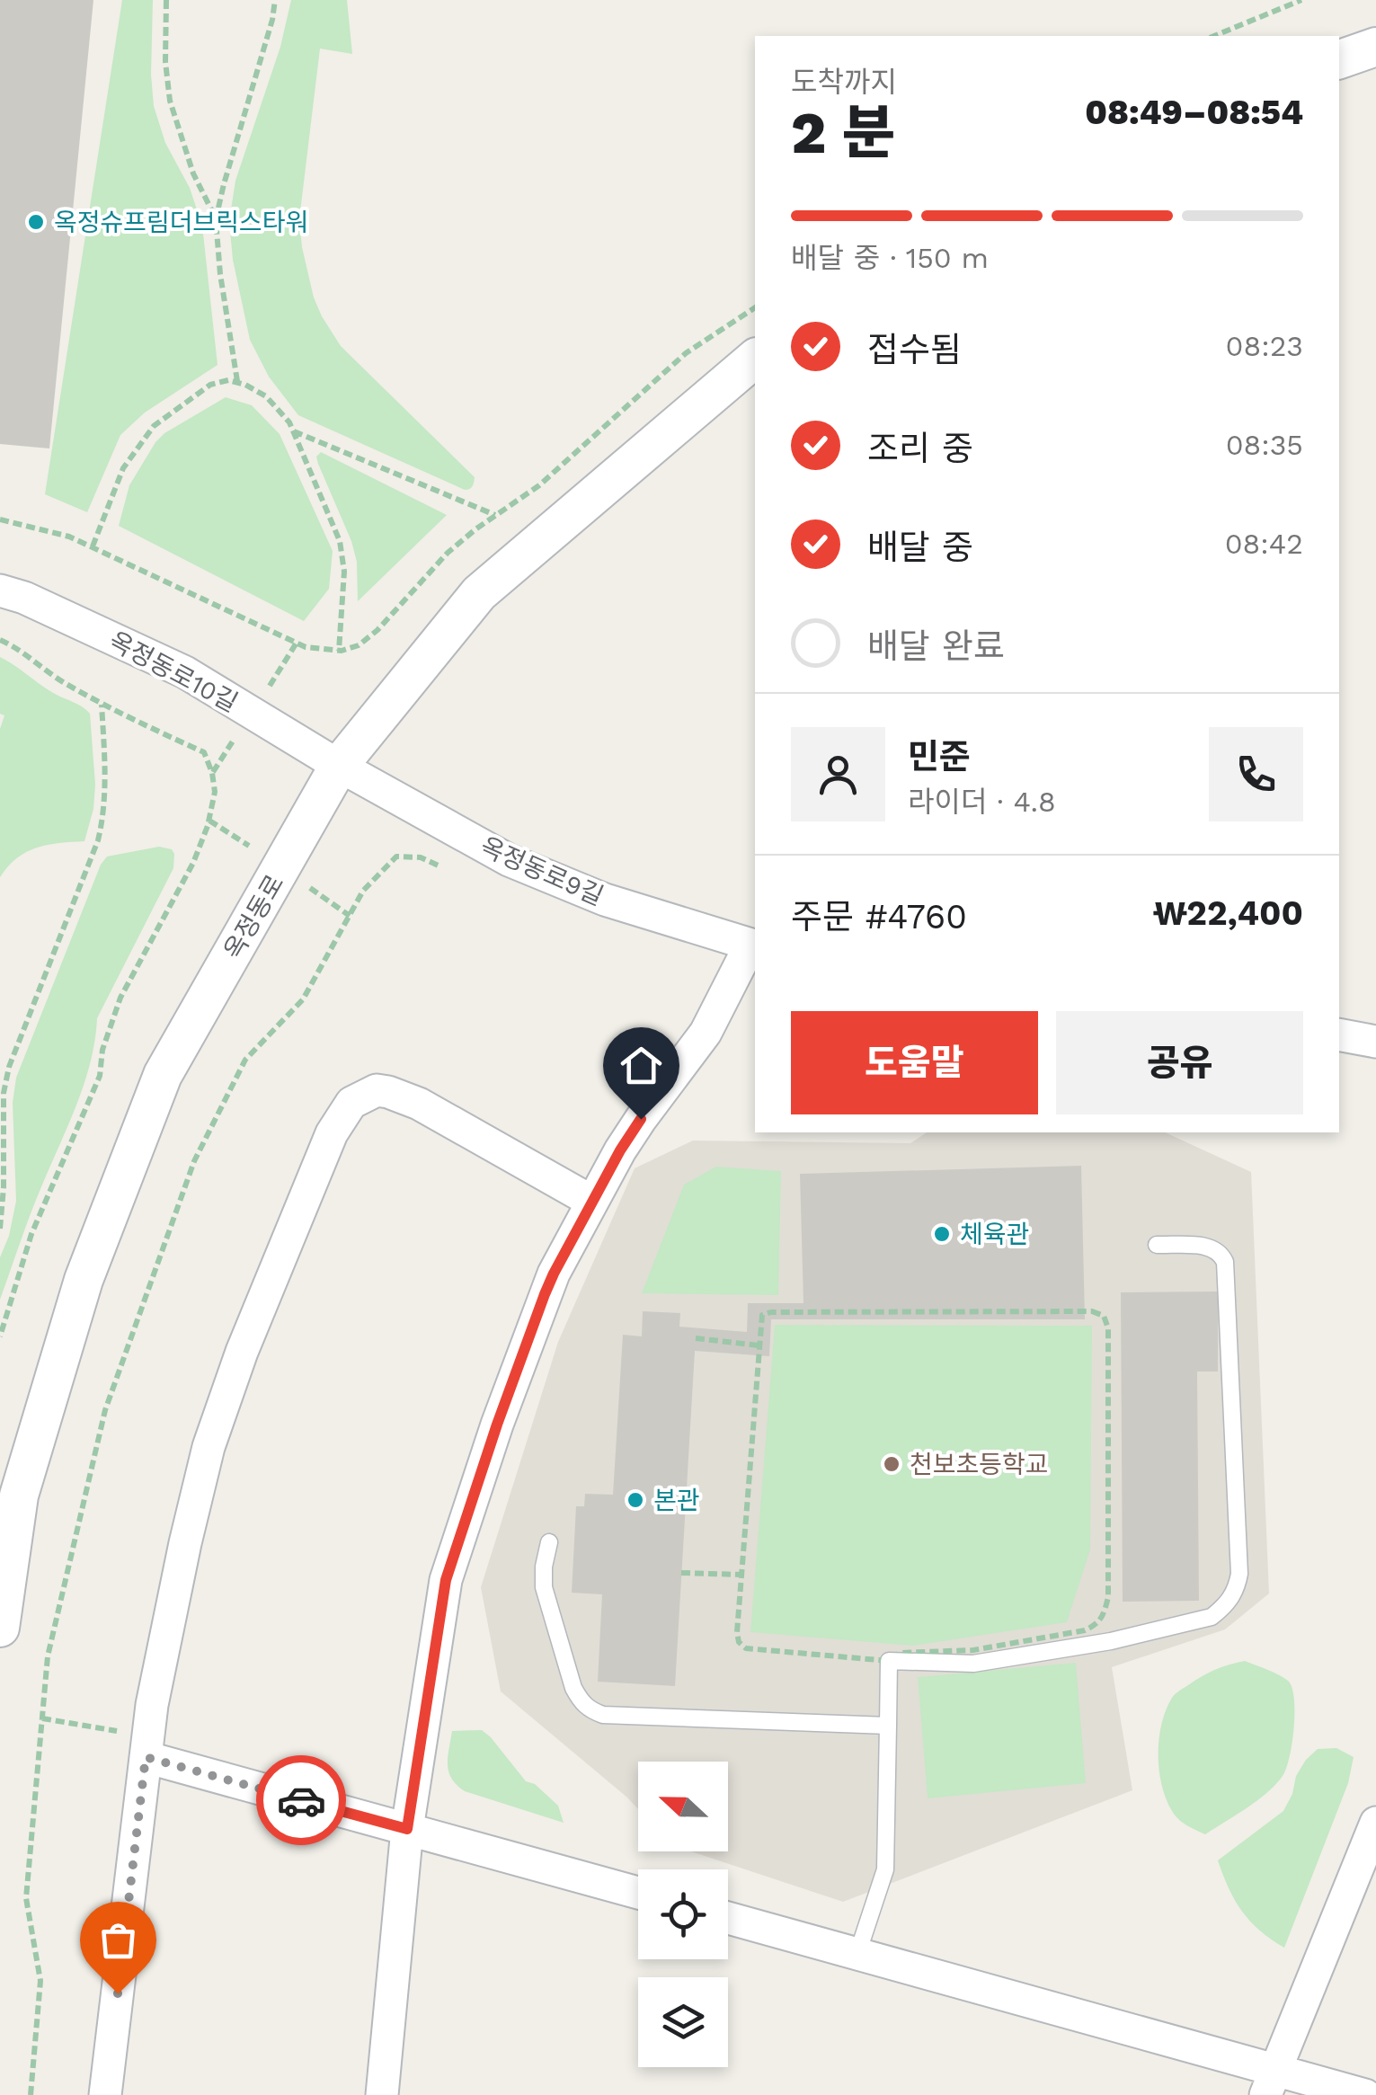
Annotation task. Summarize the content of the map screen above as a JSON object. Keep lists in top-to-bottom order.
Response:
{
  "streets": {
    "street": ["옥정동로10길", "옥정동로9길", "옥정동로"]
  },
  "crossings": [
    ["옥정동로10길", "옥정동로9길"],
    ["옥정동로10길", "옥정동로"],
    ["옥정동로9길", "옥정동로"]
  ],
  "places": [
    "옥정슈프림더브릭스타워",
    "체육관",
    "천보초등학교",
    "본관"
  ],
  "north": "left",
  "page": {
    "heading": ["2 분", "도착까지", "08:49–08:54"],
    "panel": [
      "민준",
      "라이더 · 4.8",
      "주문 #4760",
      "₩22,400"
    ],
    "bar": "배달 중 · 150 m",
    "list": [
      ["접수됨", "08:23"],
      ["조리 중", "08:35"],
      ["배달 중", "08:42"],
      "배달 완료"
    ],
    "buttons": ["도움말", "공유"]
  }
}
